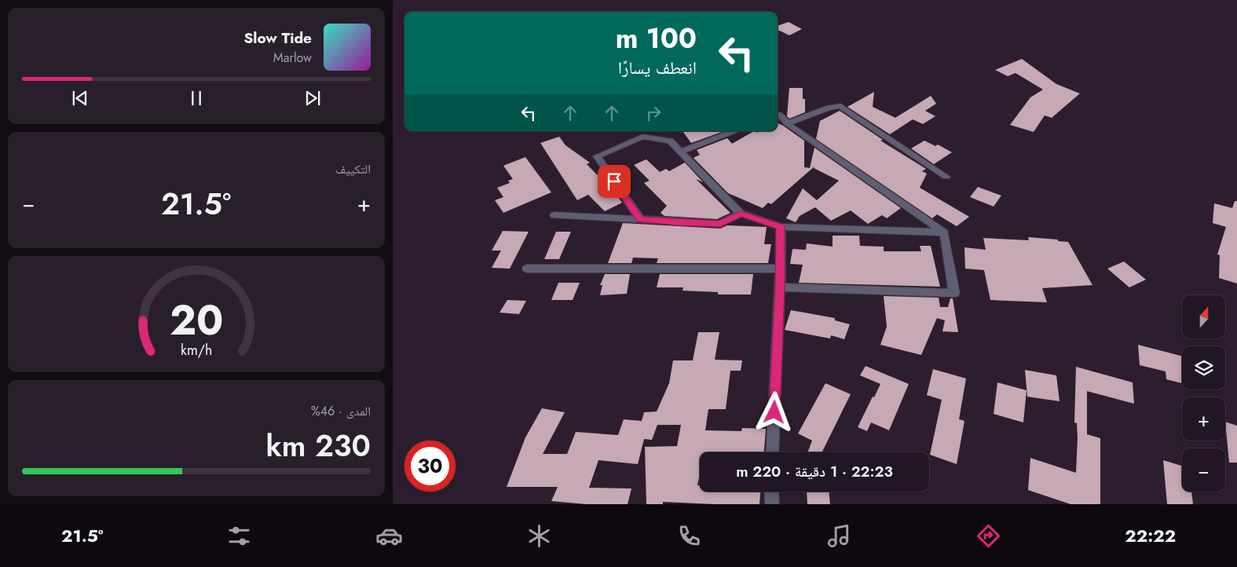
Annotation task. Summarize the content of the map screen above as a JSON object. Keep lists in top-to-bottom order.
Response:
{
  "north": "top",
  "page": {
    "turn": ["100 m", "انعطف يسارًا"],
    "song": ["Slow Tide", "Marlow"],
    "tile": [
      "التكييف",
      ["المدى · 46%", "230 km"]
    ],
    "heat": ["−", "21.5°", "+"],
    "map_buttons": ["+", "−"],
    "limit": "30",
    "trip": "22:23 · 1 دقيقة · 220 m",
    "tabs": ["22:22", "21.5°"],
    "gauge": ["20", "km/h"]
  }
}
